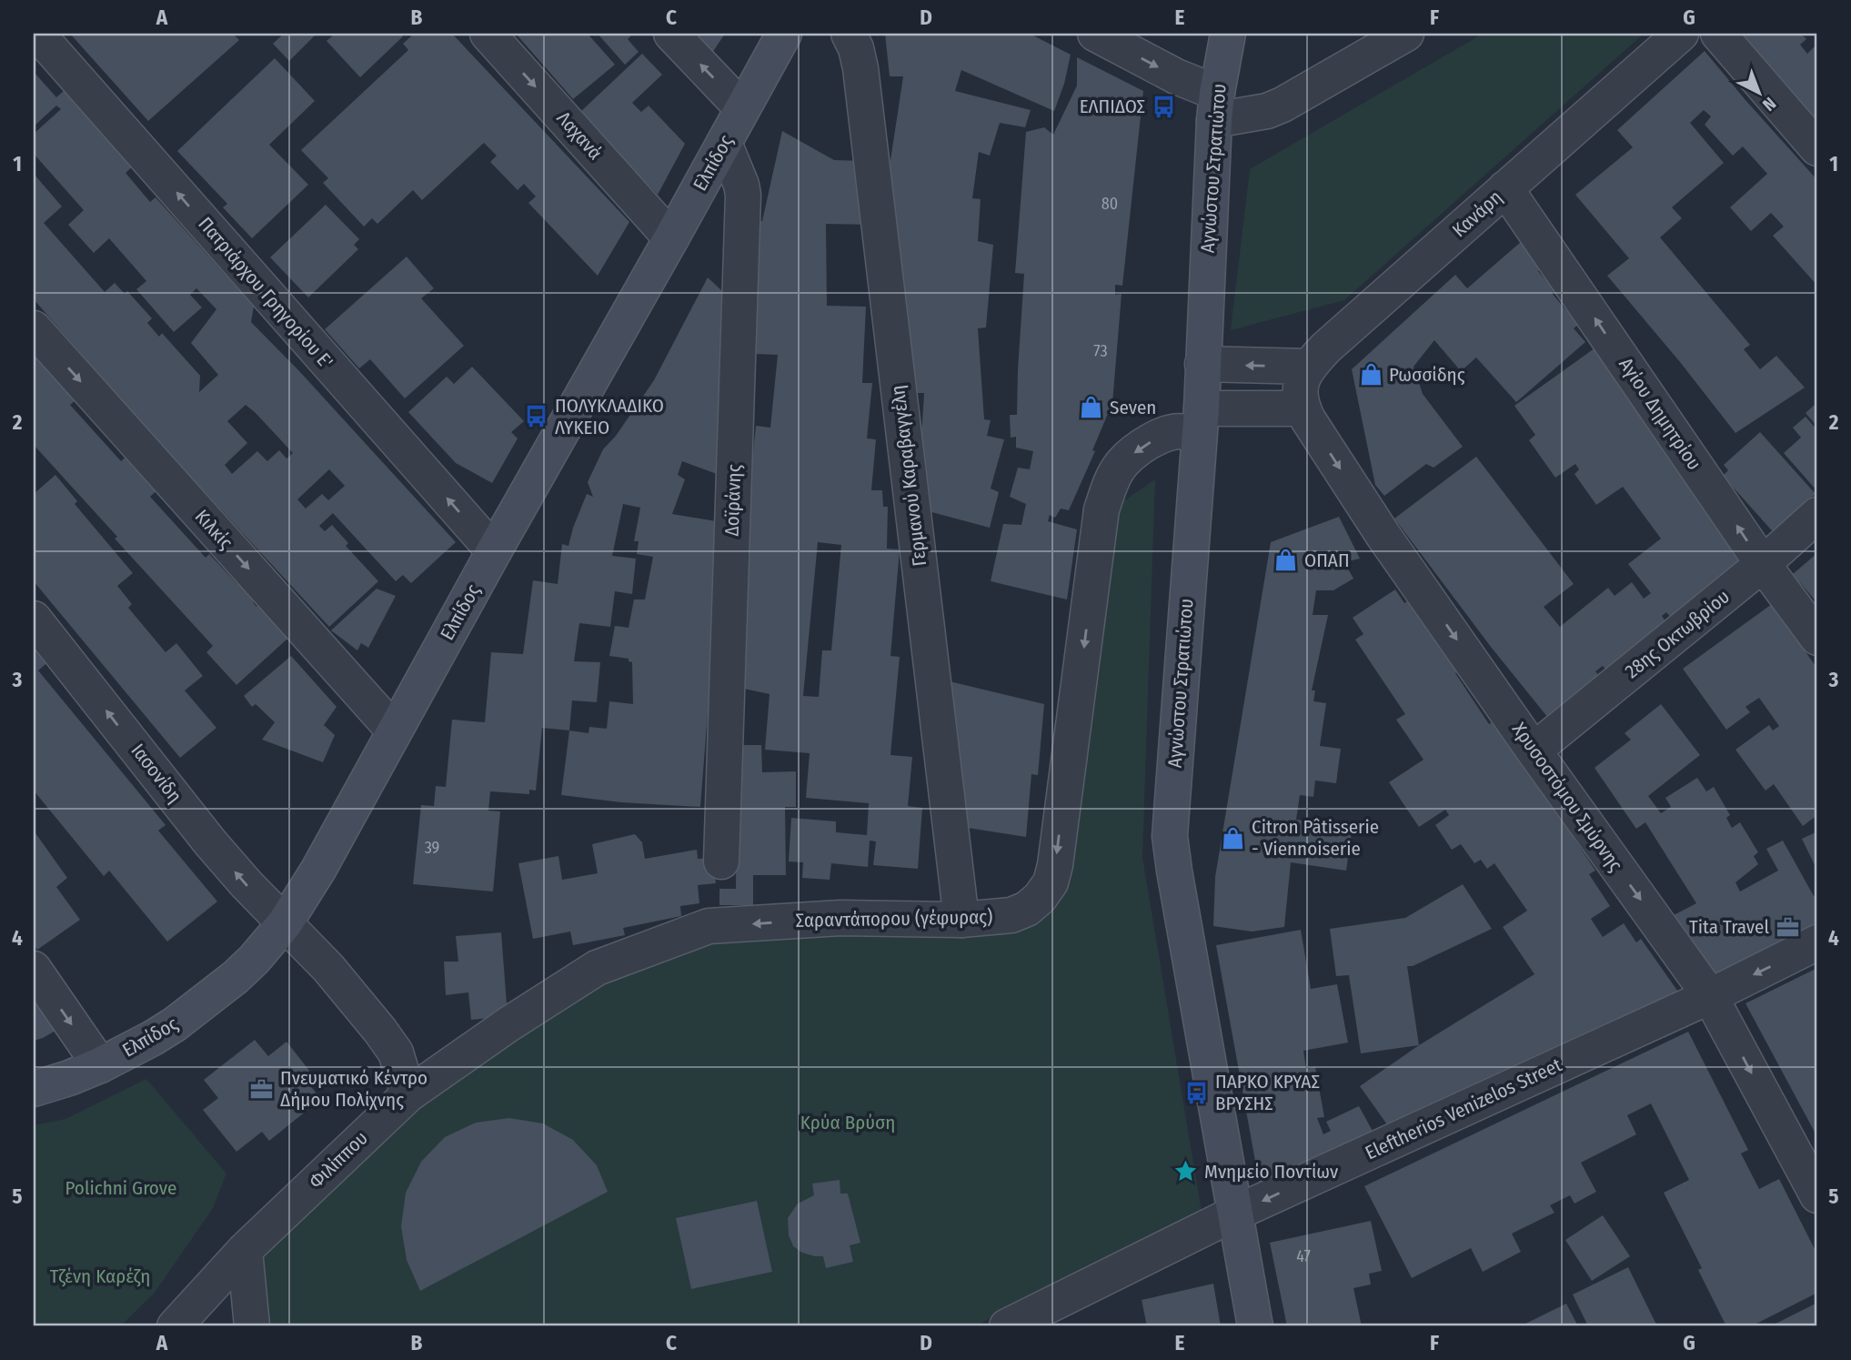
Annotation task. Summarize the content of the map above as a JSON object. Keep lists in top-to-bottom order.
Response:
{
  "streets": {
    "main road": ["Ελπίδος", "Αγνώστου Στρατιώτου"],
    "street": [
      "Λαχανά",
      "Κανάρη",
      "Πατριάρχου Γρηγορίου Ε'",
      "Αγίου Δημητρίου",
      "Γερμανού Καραβαγγέλη",
      "Δοϊράνης",
      "Κιλκίς",
      "28ης Οκτωβρίου",
      "Ιασoνίδη",
      "Χρυσοστόμου Σμύρνης",
      "Σαραντάπορου (γέφυρας)",
      "Eleftherios Venizelos Street",
      "Φιλίππου"
    ]
  },
  "crossings": [
    ["Λαχανά", "Ελπίδος"],
    ["Ελπίδος", "Πατριάρχου Γρηγορίου Ε'"],
    ["Ελπίδος", "Δοϊράνης"],
    ["Ελπίδος", "Κιλκίς"],
    ["Ελπίδος", "Ιασoνίδη"],
    ["Αγνώστου Στρατιώτου", "Σαραντάπορου (γέφυρας)"],
    ["Αγνώστου Στρατιώτου", "Eleftherios Venizelos Street"],
    ["Κανάρη", "Αγίου Δημητρίου"],
    ["Αγίου Δημητρίου", "28ης Οκτωβρίου"],
    ["Γερμανού Καραβαγγέλη", "Σαραντάπορου (γέφυρας)"],
    ["28ης Οκτωβρίου", "Χρυσοστόμου Σμύρνης"],
    ["Χρυσοστόμου Σμύρνης", "Σαραντάπορου (γέφυρας)"],
    ["Χρυσοστόμου Σμύρνης", "Eleftherios Venizelos Street"],
    ["Σαραντάπορου (γέφυρας)", "Φιλίππου"]
  ],
  "one_way": [
    "Πατριάρχου Γρηγορίου Ε'",
    "Κιλκίς",
    "Ιασoνίδη",
    "Χρυσοστόμου Σμύρνης",
    "Σαραντάπορου (γέφυρας)",
    "Eleftherios Venizelos Street"
  ],
  "parks": ["Κρύα Βρύση", "Polichni Grove", "Τζένη Καρέζη"],
  "places": {
    "bus stop": ["ΕΛΠΙΔΟΣ", "ΠΟΛΥΚΛΑΔΙΚΟ ΛΥΚΕΙΟ", "ΠΑΡΚΟ ΚΡΥΑΣ ΒΡΥΣΗΣ"],
    "shop": [
      "Ρωσσίδης",
      "Seven",
      "ΟΠΑΠ",
      "Citron Pâtisserie - Viennoiserie"
    ],
    "office": ["Tita Travel", "Πνευματικό Κέντρο Δήμου Πολίχνης"],
    "place": ["Μνημείο Ποντίων"]
  },
  "house_numbers": [
    "80",
    "73",
    "39",
    "47"
  ],
  "north": "bottom right",
  "grid": {
    "columns": [
      "A",
      "B",
      "C",
      "D",
      "E",
      "F",
      "G"
    ],
    "rows": [
      "1",
      "2",
      "3",
      "4",
      "5"
    ]
  }
}
